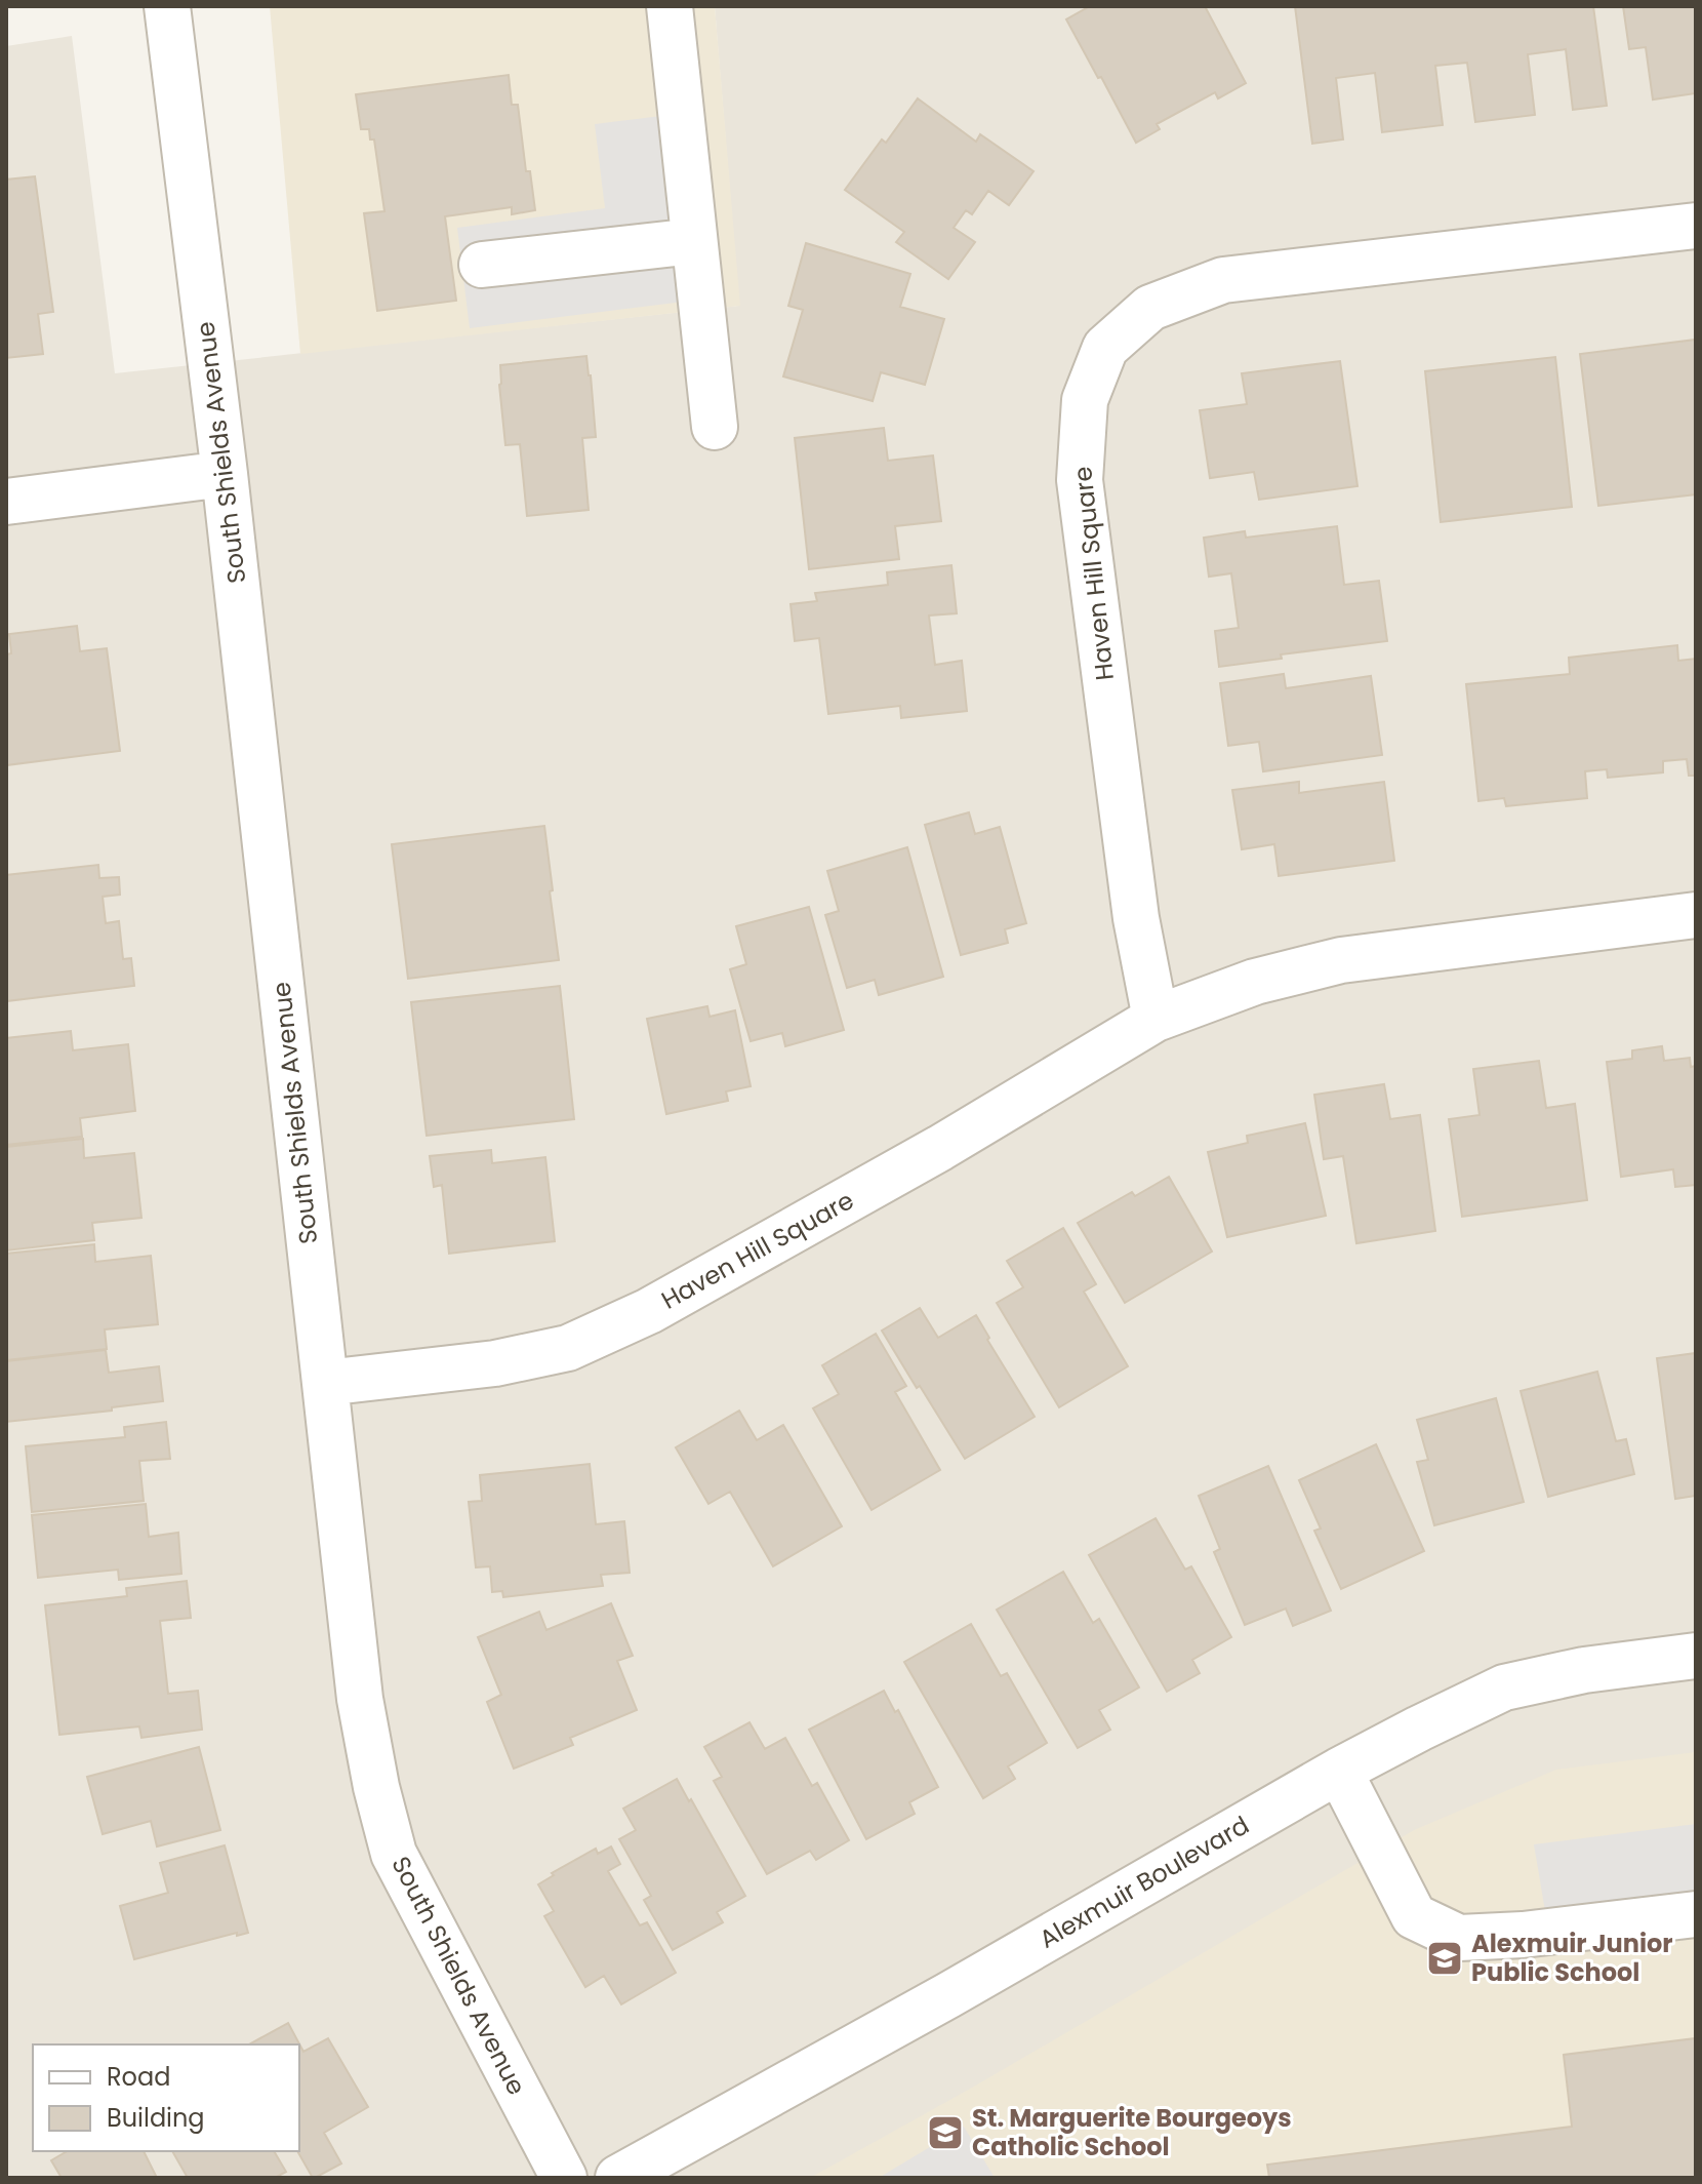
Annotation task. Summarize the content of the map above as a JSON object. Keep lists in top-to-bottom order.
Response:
{
  "streets": {
    "street": ["South Shields Avenue", "Haven Hill Square", "Alexmuir Boulevard"]
  },
  "crossings": [
    ["South Shields Avenue", "Haven Hill Square"]
  ],
  "places": {
    "school or university": ["Alexmuir Junior Public School", "St. Marguerite Bourgeoys Catholic School"]
  },
  "legend": ["Road", "Building"]
}
